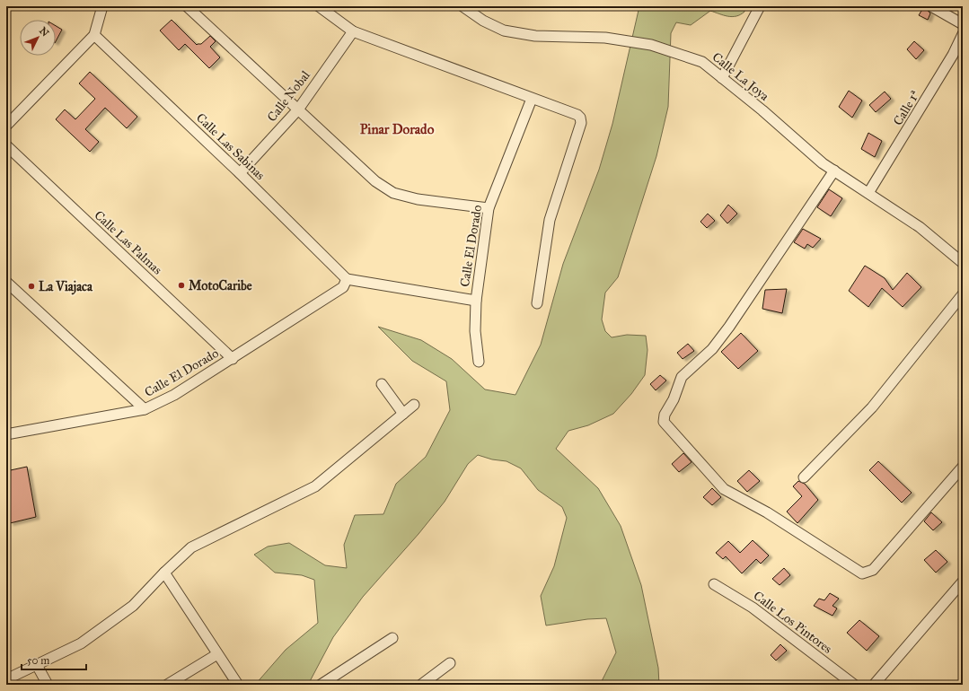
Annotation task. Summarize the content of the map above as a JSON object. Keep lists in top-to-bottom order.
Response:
{
  "streets": {
    "street": [
      "Calle La Joya",
      "Calle Nobal",
      "Calle 1ª",
      "Calle Las Sabinas",
      "Calle Las Palmas",
      "Calle El Dorado",
      "Calle Los Pintores"
    ]
  },
  "crossings": [
    ["Calle La Joya", "Calle 1ª"],
    ["Calle Nobal", "Calle Las Sabinas"],
    ["Calle Las Sabinas", "Calle El Dorado"],
    ["Calle Las Palmas", "Calle El Dorado"]
  ],
  "districts": ["Pinar Dorado"],
  "places": ["MotoCaribe", "La Viajaca"],
  "scale_bar": "50 m",
  "north": "top right"
}
